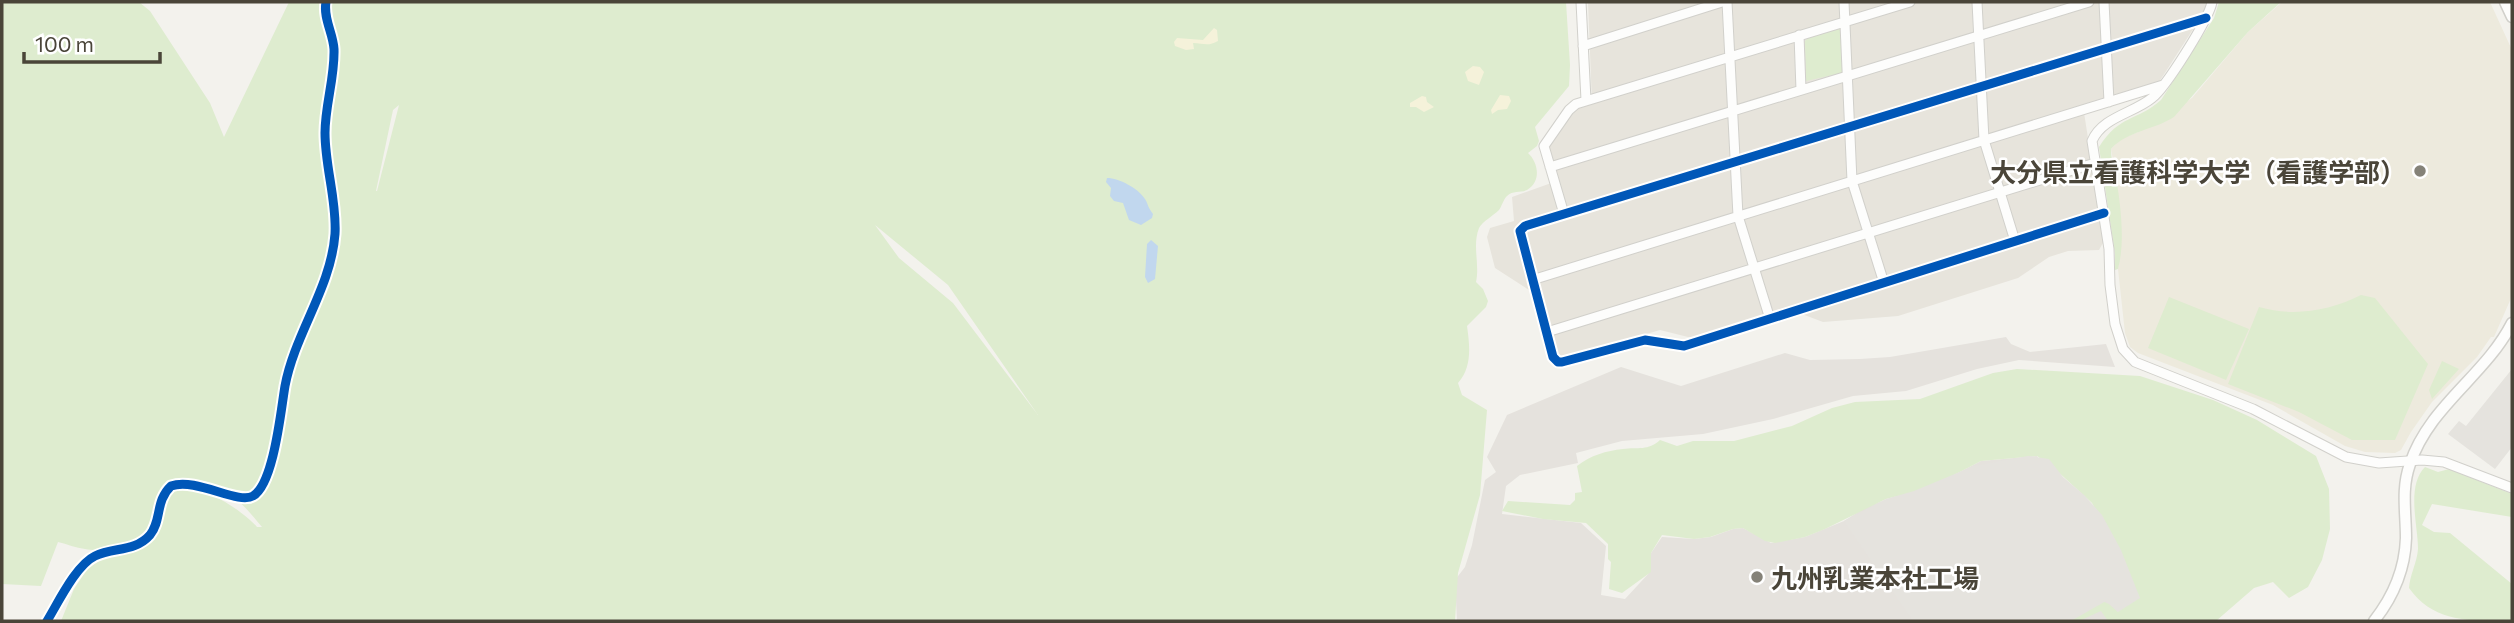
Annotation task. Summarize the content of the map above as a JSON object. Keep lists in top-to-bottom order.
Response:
{
  "places": ["大分県立看護科学大学（看護学部）", "九州乳業本社工場"],
  "scale_bar": "100 m"
}
